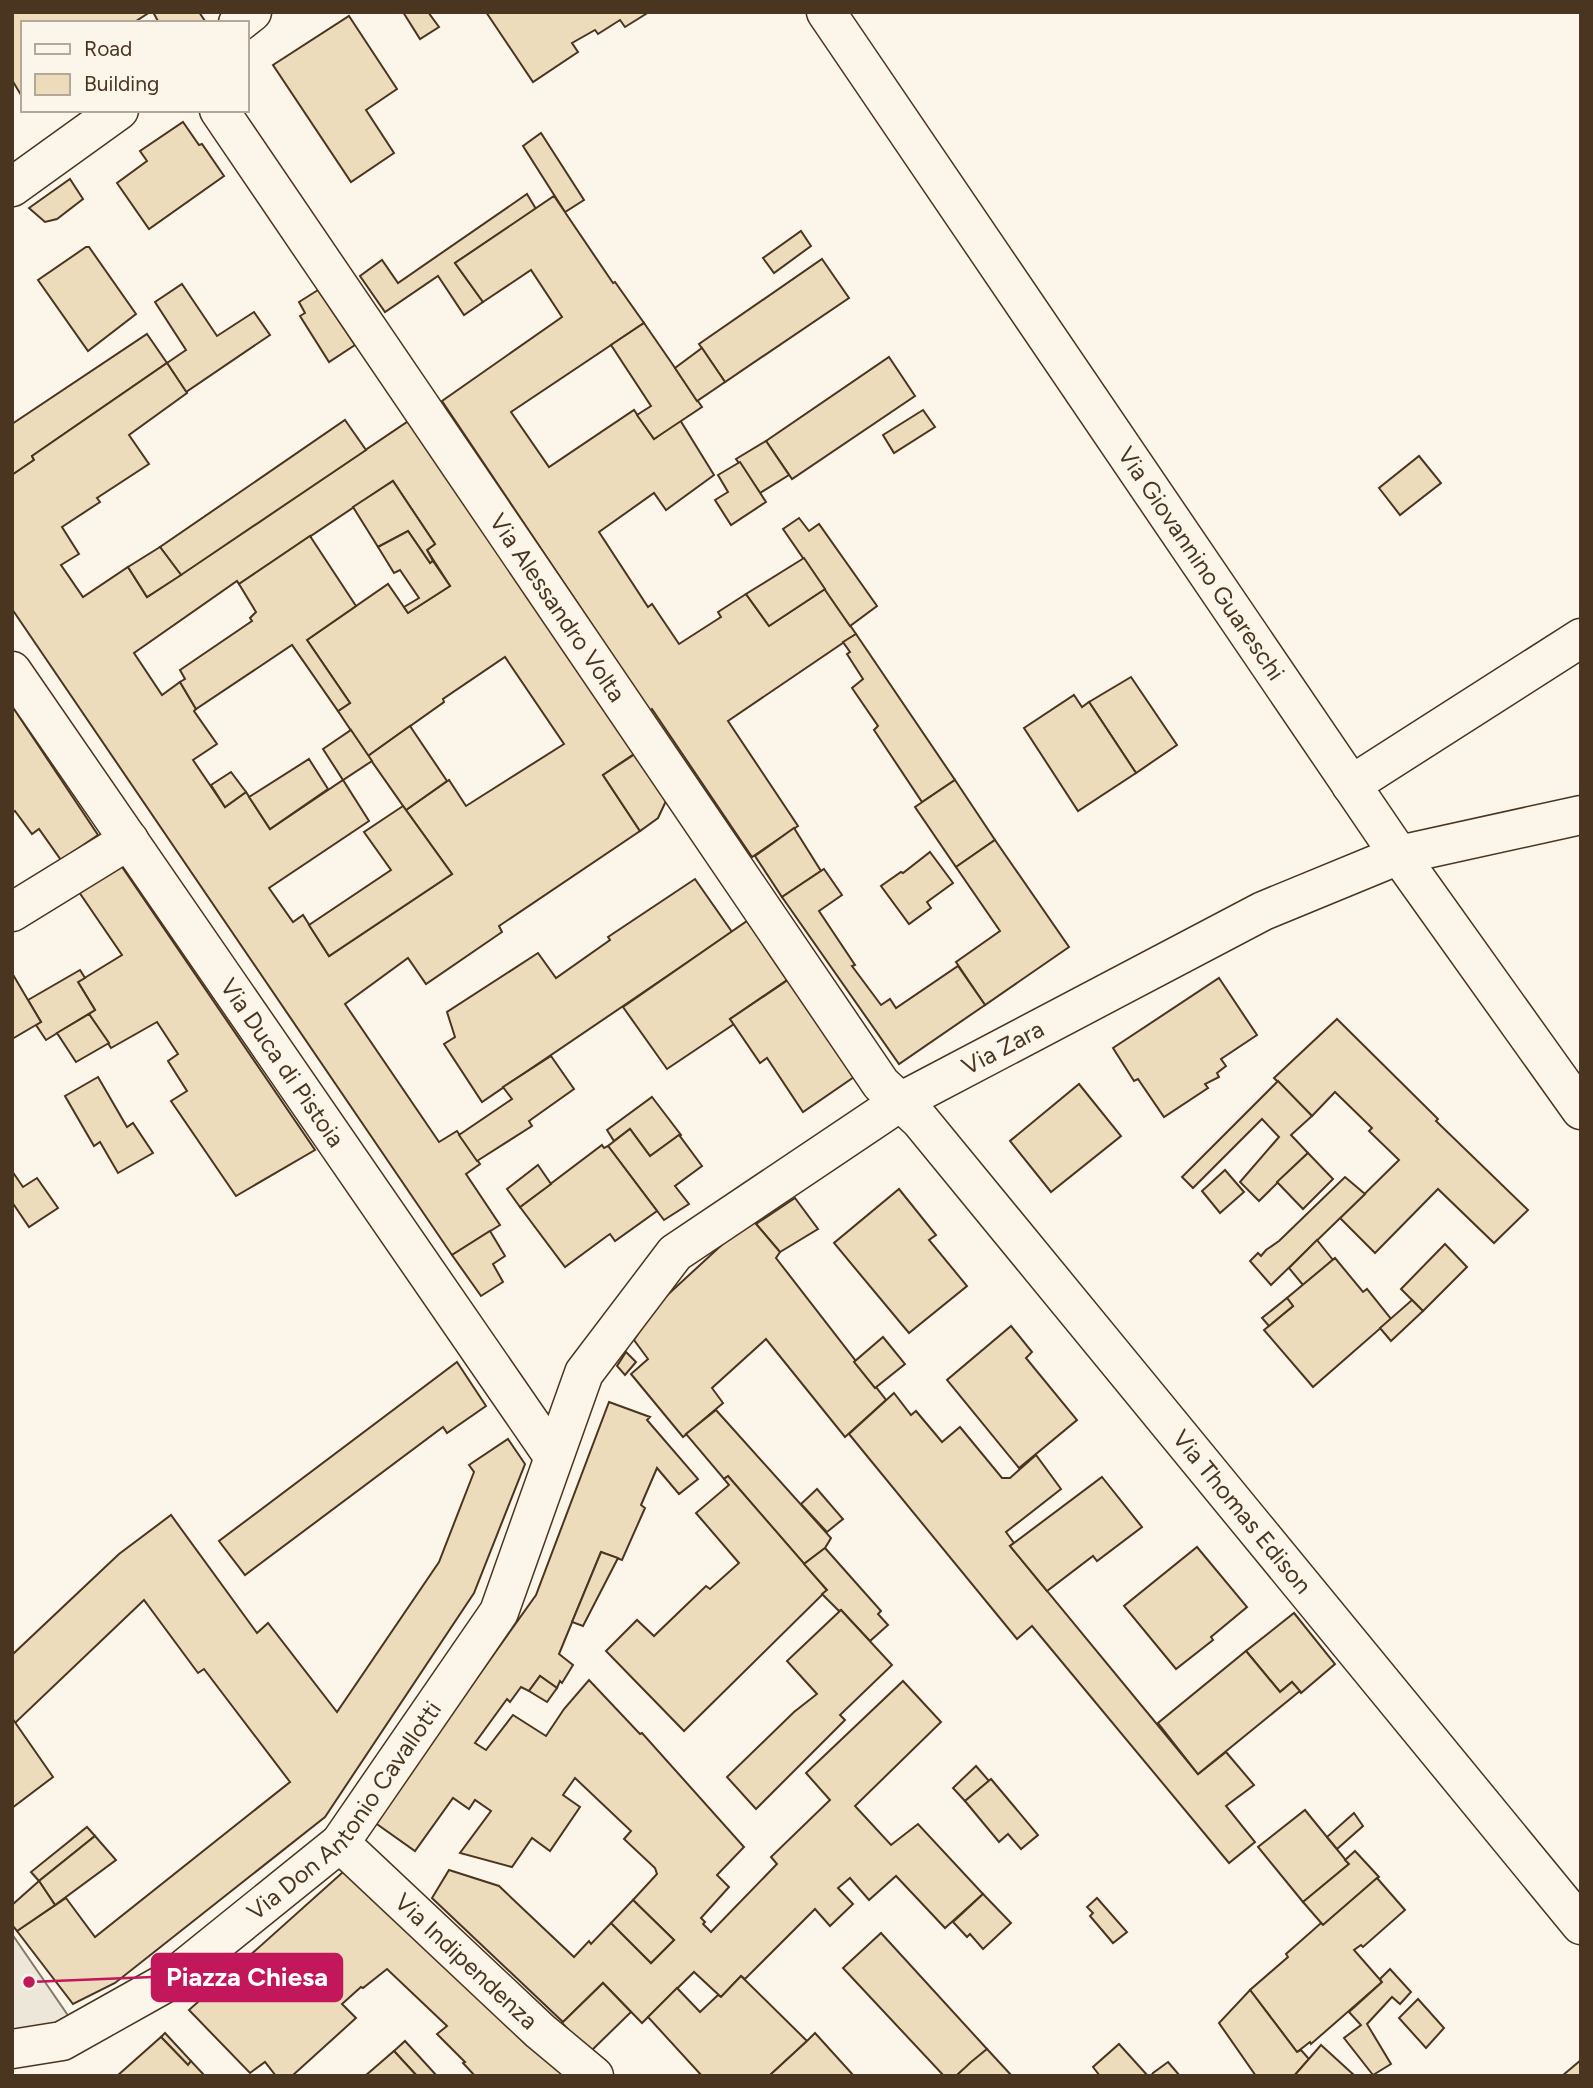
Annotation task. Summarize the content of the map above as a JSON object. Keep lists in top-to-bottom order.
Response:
{
  "streets": {
    "street": [
      "Via Giovannino Guareschi",
      "Via Alessandro Volta",
      "Via Zara",
      "Via Duca di Pistoia",
      "Via Thomas Edison",
      "Via Don Antonio Cavallotti",
      "Via Indipendenza"
    ]
  },
  "crossings": [
    ["Via Giovannino Guareschi", "Via Zara"],
    ["Via Alessandro Volta", "Via Zara"],
    ["Via Alessandro Volta", "Via Thomas Edison"],
    ["Via Zara", "Via Duca di Pistoia"],
    ["Via Zara", "Via Thomas Edison"],
    ["Via Zara", "Via Don Antonio Cavallotti"],
    ["Via Duca di Pistoia", "Via Don Antonio Cavallotti"],
    ["Via Don Antonio Cavallotti", "Via Indipendenza"]
  ],
  "places": ["Piazza Chiesa"],
  "legend": ["Road", "Building"]
}
